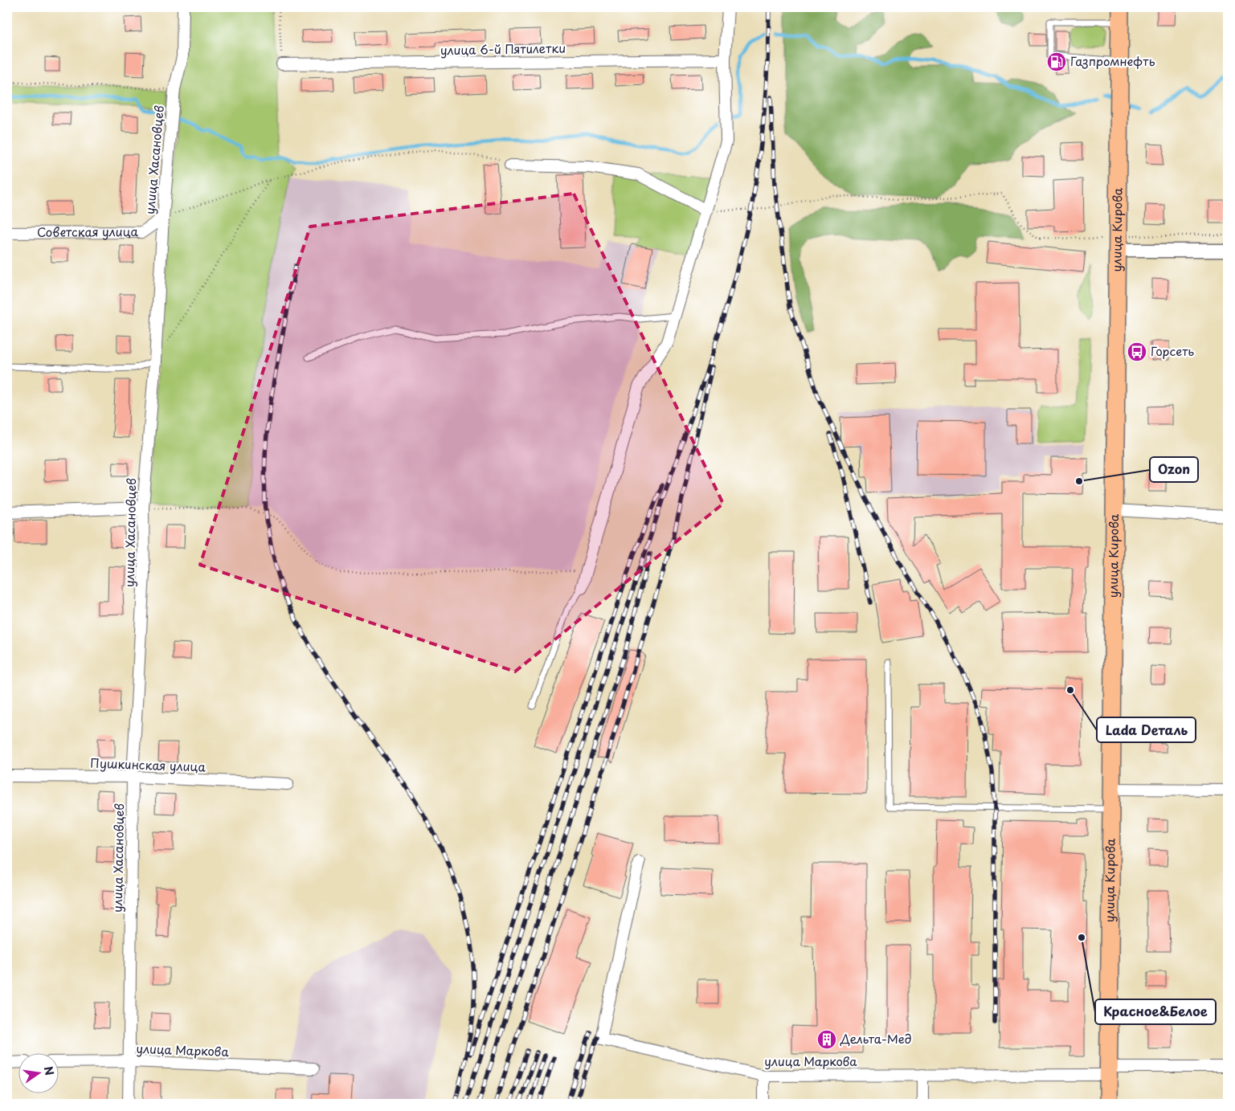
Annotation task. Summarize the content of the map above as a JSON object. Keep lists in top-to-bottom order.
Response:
{
  "streets": {
    "main road": ["улица Кирова"],
    "street": [
      "улица 6-й Пятилетки",
      "улица Хасановцев",
      "Советская улица",
      "Пушкинская улица",
      "улица Маркова"
    ]
  },
  "crossings": [
    ["улица Хасановцев", "Советская улица"],
    ["улица Хасановцев", "Пушкинская улица"],
    ["улица Хасановцев", "улица Маркова"],
    ["улица Кирова", "улица Маркова"]
  ],
  "places": {
    "fuel station": ["Газпромнефть"],
    "bus stop": ["Горсеть"],
    "other": ["Ozon", "Lada Dеталь", "Красное&Белое"],
    "building": ["Дельта-Мед"]
  },
  "north": "right"
}
